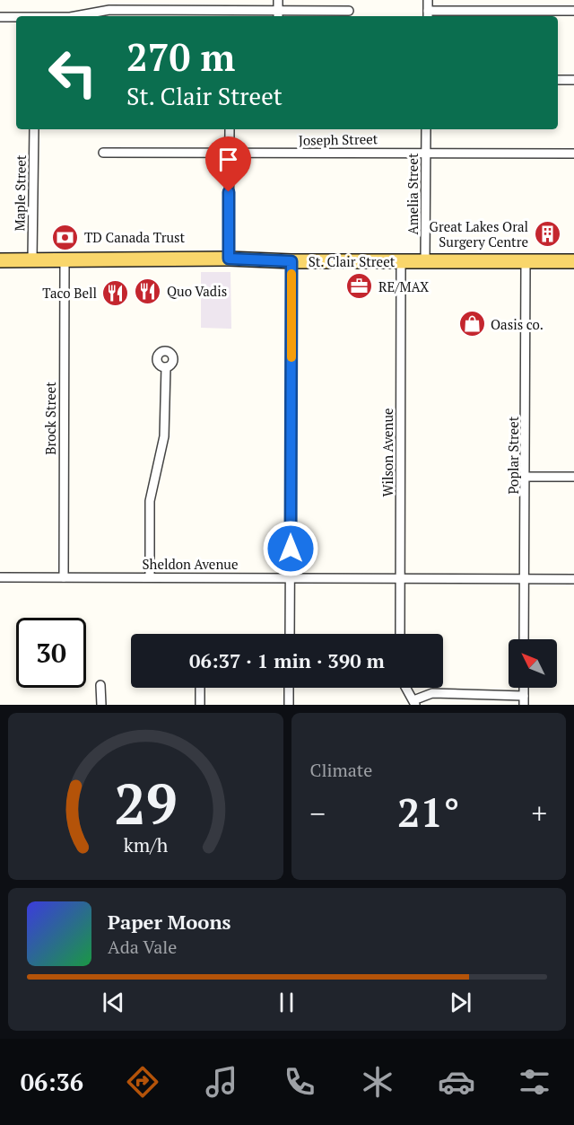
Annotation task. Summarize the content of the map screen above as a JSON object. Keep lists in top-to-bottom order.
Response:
{
  "streets": {
    "main road": ["St. Clair Street"],
    "street": [
      "Joseph Street",
      "Maple Street",
      "Amelia Street",
      "Brock Street",
      "Wilson Avenue",
      "Poplar Street",
      "Sheldon Avenue"
    ]
  },
  "crossings": [
    ["Joseph Street", "Amelia Street"],
    ["Maple Street", "St. Clair Street"],
    ["Amelia Street", "St. Clair Street"],
    ["St. Clair Street", "Brock Street"],
    ["St. Clair Street", "Wilson Avenue"],
    ["St. Clair Street", "Poplar Street"],
    ["Brock Street", "Sheldon Avenue"],
    ["Wilson Avenue", "Sheldon Avenue"],
    ["Poplar Street", "Sheldon Avenue"]
  ],
  "places": {
    "building": ["Great Lakes Oral Surgery Centre"],
    "bank": ["TD Canada Trust"],
    "office": ["RE/MAX"],
    "restaurant": ["Quo Vadis", "Taco Bell"],
    "shop": ["Oasis co."]
  },
  "north": "top left",
  "page": {
    "turn": ["270 m", "St. Clair Street"],
    "limit": "30",
    "trip": "06:37 · 1 min · 390 m",
    "tile": "Climate",
    "heat": ["−", "21°", "+"],
    "song": ["Paper Moons", "Ada Vale"],
    "tabs": "06:36",
    "gauge": ["29", "km/h"]
  }
}
